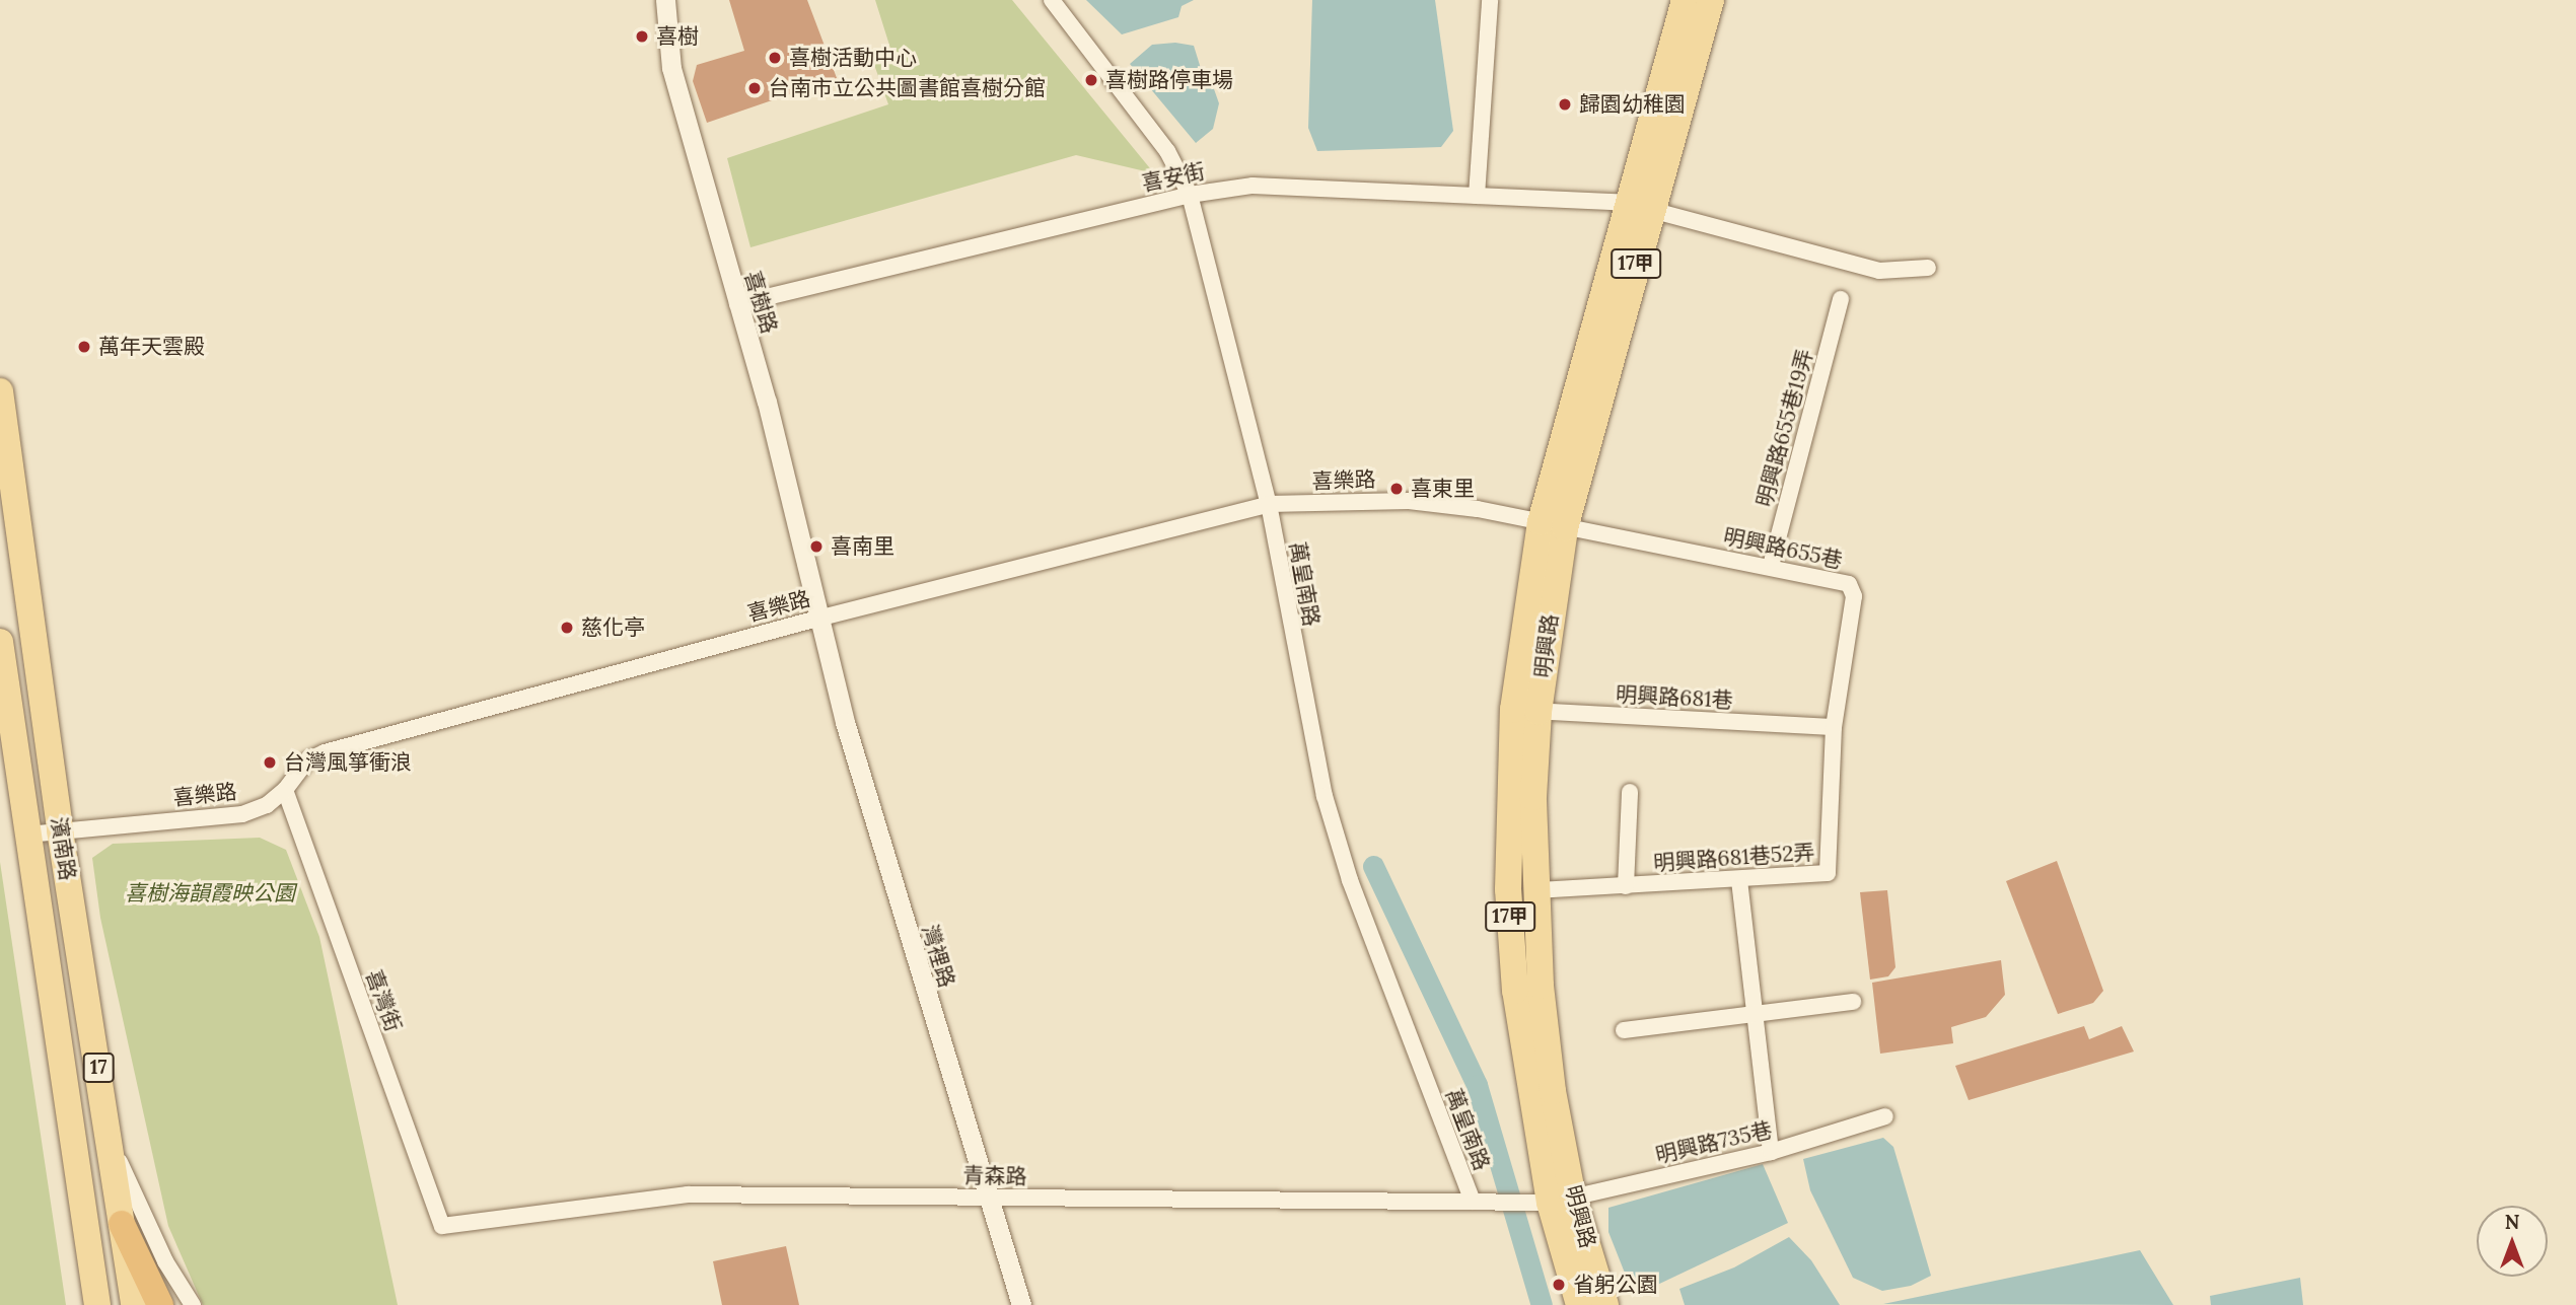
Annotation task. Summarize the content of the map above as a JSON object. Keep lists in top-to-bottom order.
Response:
{
  "streets": {
    "main road": [
      "17甲",
      "明興路",
      "濱南路",
      "17"
    ],
    "street": [
      "喜安街",
      "喜樹路",
      "明興路655巷19弄",
      "喜樂路",
      "明興路655巷",
      "萬皇南路",
      "明興路681巷",
      "明興路681巷52弄",
      "灣裡路",
      "喜灣街",
      "明興路735巷",
      "青森路"
    ]
  },
  "crossings": [
    ["喜安街", "喜樹路"],
    ["喜安街", "萬皇南路"],
    ["喜安街", "明興路"],
    ["喜樹路", "喜樂路"],
    ["喜樹路", "灣裡路"],
    ["明興路655巷19弄", "明興路655巷"],
    ["喜樂路", "明興路655巷"],
    ["喜樂路", "萬皇南路"],
    ["喜樂路", "明興路"],
    ["喜樂路", "濱南路"],
    ["喜樂路", "灣裡路"],
    ["喜樂路", "喜灣街"],
    ["明興路655巷", "明興路"],
    ["明興路655巷", "明興路681巷"],
    ["明興路655巷", "明興路681巷52弄"],
    ["萬皇南路", "青森路"],
    ["明興路", "明興路681巷"],
    ["明興路", "明興路681巷52弄"],
    ["明興路", "明興路735巷"],
    ["明興路", "青森路"],
    ["明興路681巷", "明興路681巷52弄"],
    ["灣裡路", "青森路"],
    ["喜灣街", "青森路"],
    ["明興路735巷", "青森路"]
  ],
  "parks": ["喜樹海韻霞映公園"],
  "places": [
    "喜樹",
    "喜樹活動中心",
    "喜樹路停車場",
    "台南市立公共圖書館喜樹分館",
    "歸園幼稚園",
    "萬年天雲殿",
    "喜東里",
    "喜南里",
    "慈化亭",
    "台灣風箏衝浪",
    "省躬公園"
  ],
  "north": "top"
}
